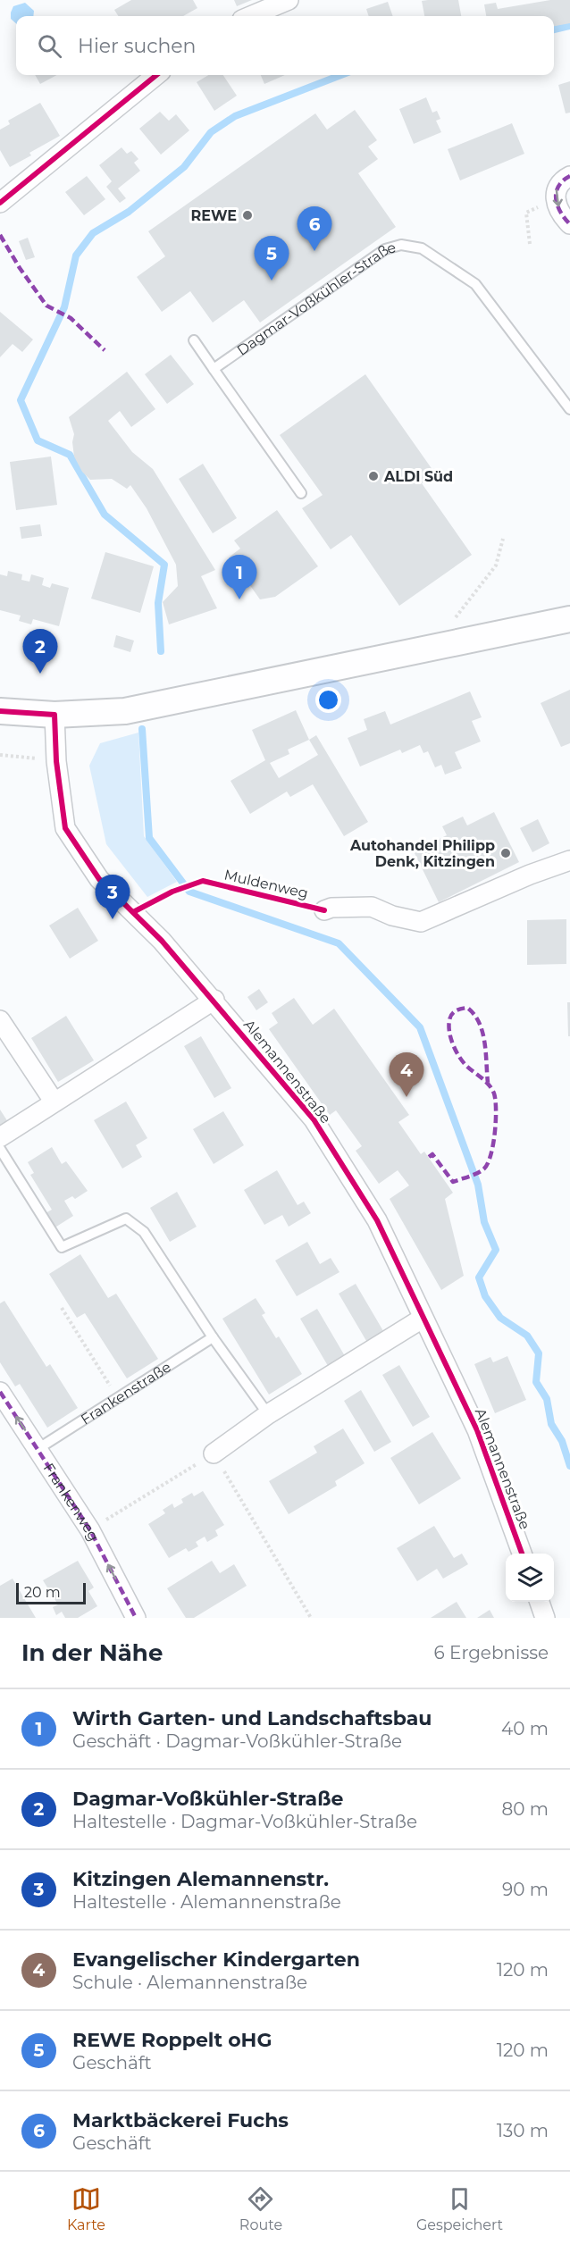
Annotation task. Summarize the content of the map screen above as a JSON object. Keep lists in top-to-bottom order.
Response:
{
  "streets": {
    "street": ["Muldenweg", "Alemannenstraße", "Frankenweg"],
    "lane": ["Dagmar-Voßkühler-Straße", "Frankenstraße"]
  },
  "crossings": [
    ["Frankenstraße", "Frankenweg"]
  ],
  "one_way": ["Frankenweg"],
  "places": ["REWE", "ALDI Süd", "Autohandel Philipp Denk, Kitzingen"],
  "scale_bar": "20 m",
  "page": {
    "search": "Hier suchen",
    "pins": [
      "6",
      "5",
      "1",
      "2",
      "3",
      "4"
    ],
    "scale": "20 m",
    "heading": ["In der Nähe", "6 Ergebnisse"],
    "list": [
      {
        "mark": "1",
        "name": "Wirth Garten- und Landschaftsbau",
        "note": "Geschäft · Dagmar-Voßkühler-Straße",
        "value": "40 m"
      },
      {
        "mark": "2",
        "name": "Dagmar-Voßkühler-Straße",
        "note": "Haltestelle · Dagmar-Voßkühler-Straße",
        "value": "80 m"
      },
      {
        "mark": "3",
        "name": "Kitzingen Alemannenstr.",
        "note": "Haltestelle · Alemannenstraße",
        "value": "90 m"
      },
      {
        "mark": "4",
        "name": "Evangelischer Kindergarten",
        "note": "Schule · Alemannenstraße",
        "value": "120 m"
      },
      {
        "mark": "5",
        "name": "REWE Roppelt oHG",
        "note": "Geschäft",
        "value": "120 m"
      },
      {
        "mark": "6",
        "name": "Marktbäckerei Fuchs",
        "note": "Geschäft",
        "value": "130 m"
      }
    ],
    "nav": ["Karte", "Route", "Gespeichert"]
  }
}
